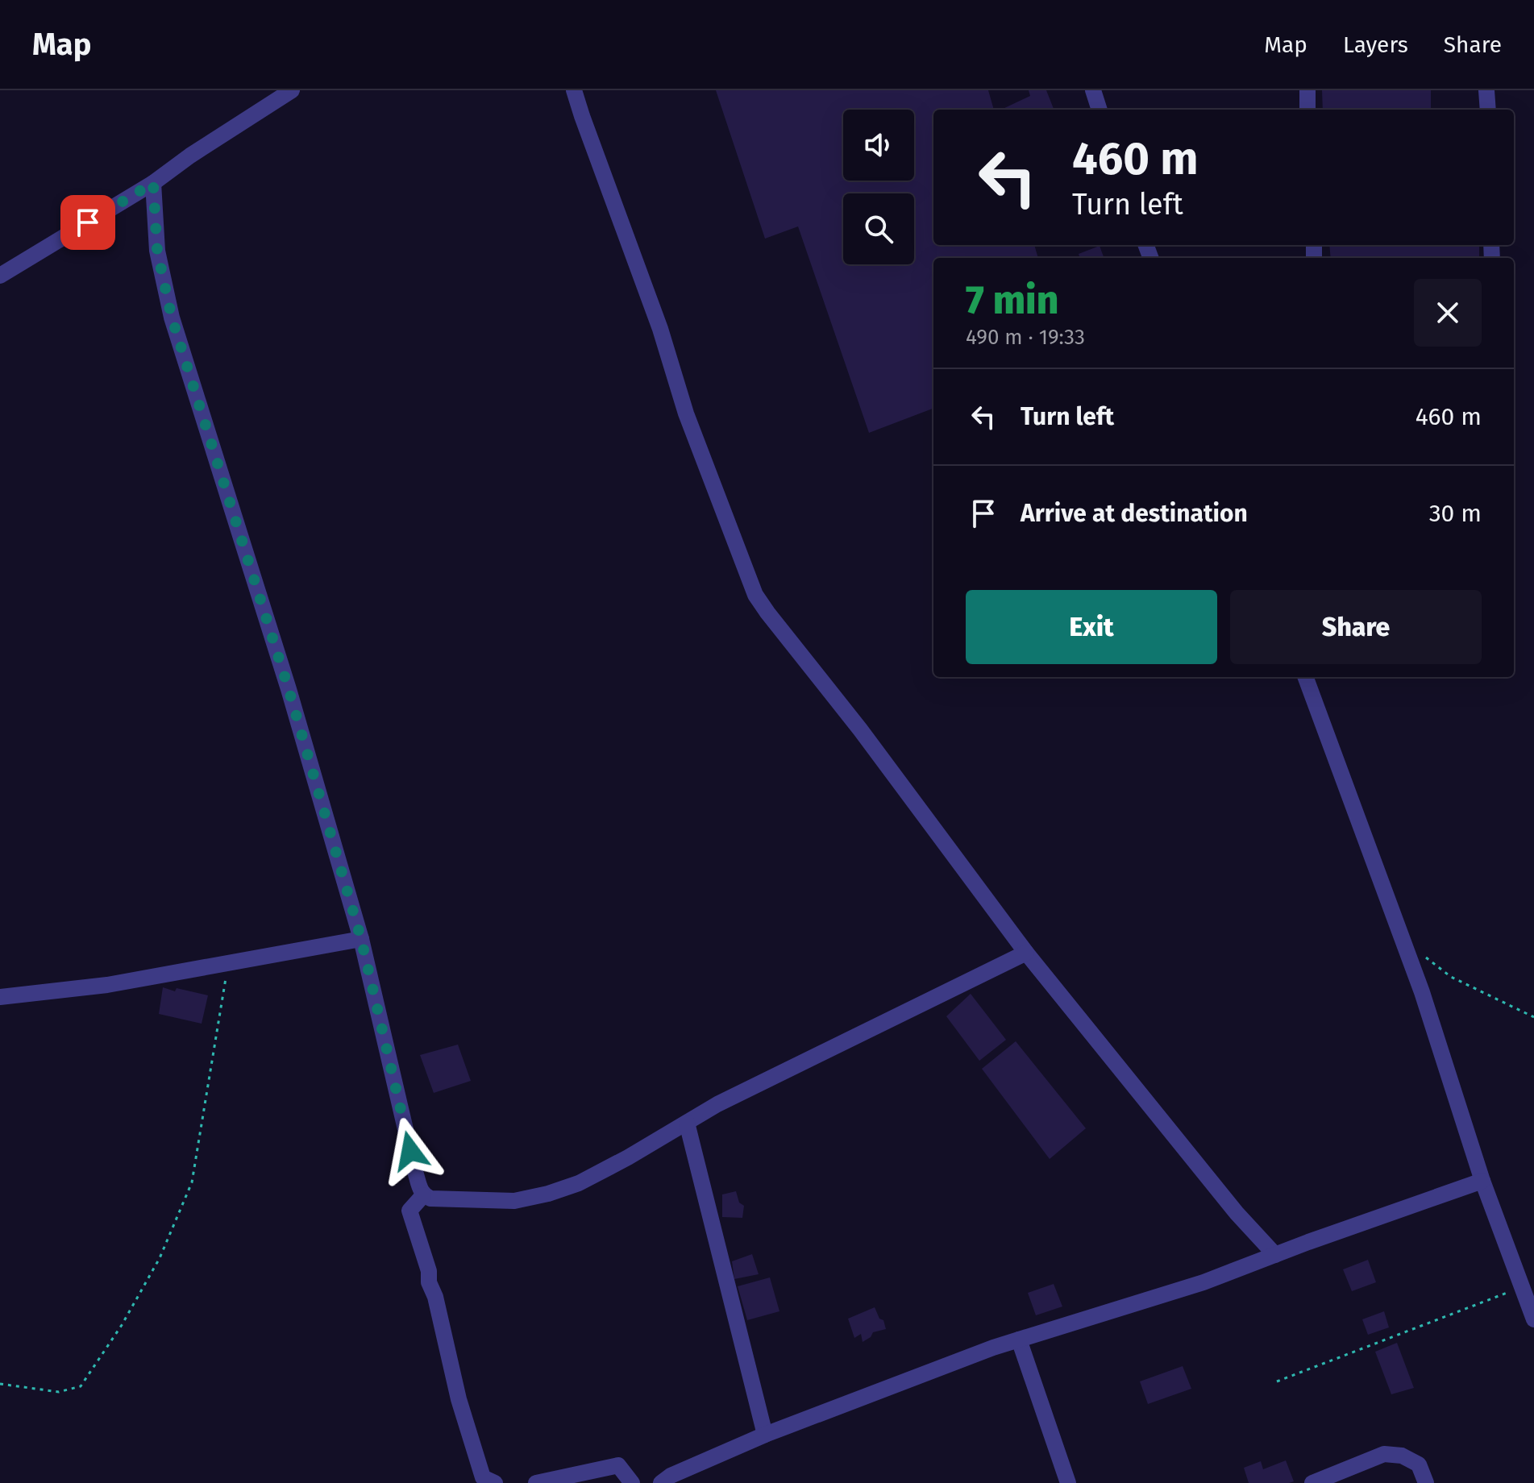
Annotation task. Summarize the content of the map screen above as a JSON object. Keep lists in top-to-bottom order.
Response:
{
  "page": {
    "header": "Map",
    "nav": ["Map", "Layers", "Share"],
    "turn": ["460 m", "Turn left"],
    "heading": ["7 min", "490 m · 19:33"],
    "list": [
      {
        "name": "Turn left",
        "value": "460 m"
      },
      {
        "name": "Arrive at destination",
        "value": "30 m"
      }
    ],
    "buttons": ["Exit", "Share"]
  }
}
